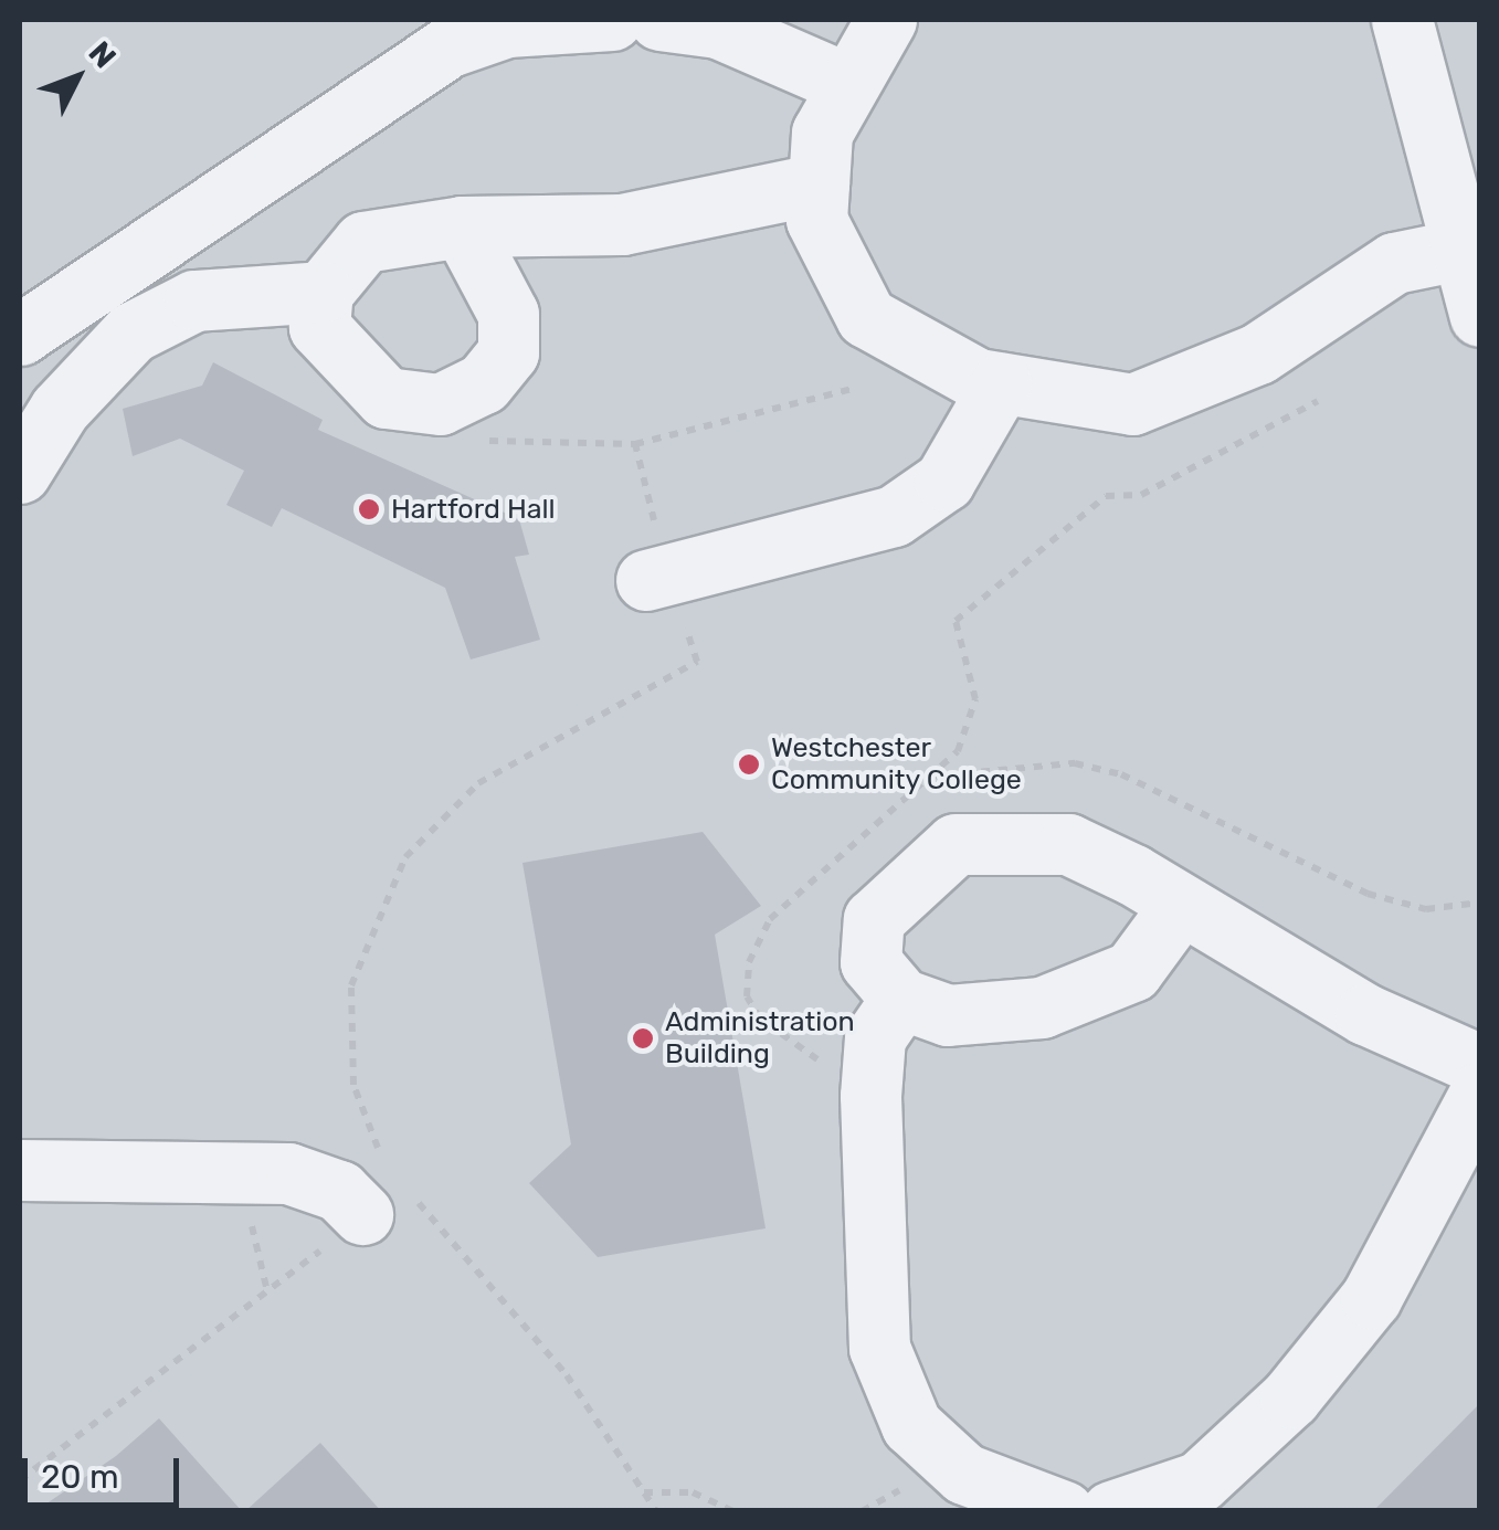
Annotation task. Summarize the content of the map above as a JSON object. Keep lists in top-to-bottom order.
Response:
{
  "places": ["Hartford Hall", "Westchester Community College", "Administration Building"],
  "scale_bar": "20 m",
  "north": "top right"
}
